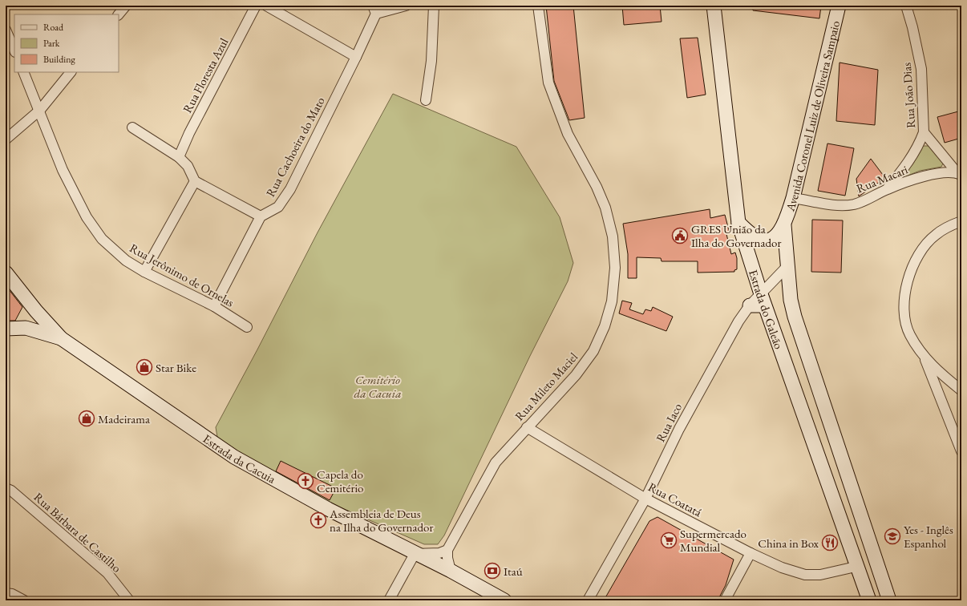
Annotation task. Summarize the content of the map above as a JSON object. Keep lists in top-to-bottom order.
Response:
{
  "streets": {
    "main road": ["Avenida Coronel Luiz de Oliveira Sampaio", "Estrada do Galeão", "Estrada da Cacuia"],
    "street": [
      "Rua Floresta Azul",
      "Rua João Dias",
      "Rua Cachoeira do Mato",
      "Rua Macari",
      "Rua Jerônimo de Ornelas",
      "Rua Mileto Maciel",
      "Rua Iaco",
      "Rua Coatatá",
      "Rua Bárbara de Castilho"
    ]
  },
  "crossings": [
    ["Rua João Dias", "Rua Macari"],
    ["Avenida Coronel Luiz de Oliveira Sampaio", "Rua Macari"],
    ["Avenida Coronel Luiz de Oliveira Sampaio", "Estrada do Galeão"],
    ["Estrada do Galeão", "Rua Coatatá"],
    ["Rua Mileto Maciel", "Rua Coatatá"],
    ["Rua Iaco", "Rua Coatatá"]
  ],
  "parks": ["Cemitério da Cacuia"],
  "places": {
    "public building": ["GRES União da Ilha do Governador"],
    "shop": ["Star Bike", "Madeirama"],
    "church": ["Capela do Cemitério", "Assembleia de Deus na Ilha do Governador"],
    "school or university": ["Yes - Inglês Espanhol"],
    "supermarket": ["Supermercado Mundial"],
    "restaurant": ["China in Box"],
    "bank": ["Itaú"]
  },
  "legend": ["Road", "Park", "Building"]
}
